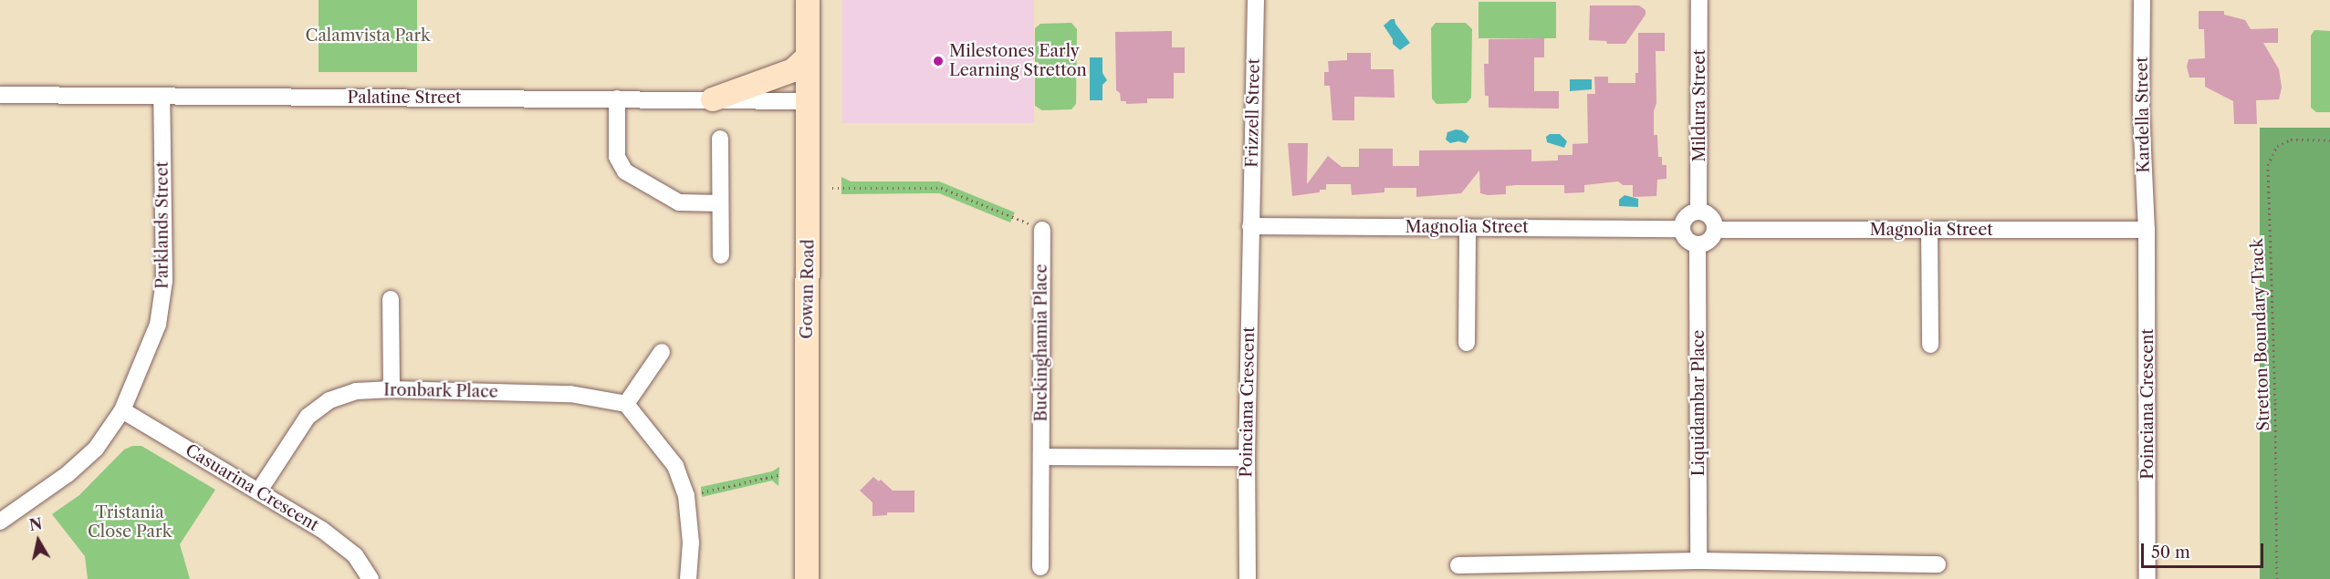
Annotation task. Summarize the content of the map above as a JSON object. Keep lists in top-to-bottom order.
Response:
{
  "streets": {
    "main road": ["Gowan Road"],
    "street": [
      "Palatine Street",
      "Mildura Street",
      "Frizzell Street",
      "Kardella Street",
      "Parklands Street",
      "Magnolia Street",
      "Buckinghamia Place",
      "Ironbark Place",
      "Poinciana Crescent",
      "Liquidambar Place",
      "Casuarina Crescent"
    ],
    "path": ["Stretton Boundary Track"]
  },
  "crossings": [
    ["Palatine Street", "Parklands Street"],
    ["Palatine Street", "Gowan Road"],
    ["Mildura Street", "Magnolia Street"],
    ["Mildura Street", "Liquidambar Place"],
    ["Frizzell Street", "Magnolia Street"],
    ["Frizzell Street", "Poinciana Crescent"],
    ["Kardella Street", "Magnolia Street"],
    ["Kardella Street", "Poinciana Crescent"],
    ["Parklands Street", "Casuarina Crescent"],
    ["Magnolia Street", "Poinciana Crescent"],
    ["Magnolia Street", "Liquidambar Place"],
    ["Ironbark Place", "Casuarina Crescent"]
  ],
  "parks": ["Calamvista Park", "Tristania Close Park"],
  "places": ["Milestones Early Learning Stretton"],
  "scale_bar": "50 m",
  "north": "top"
}
